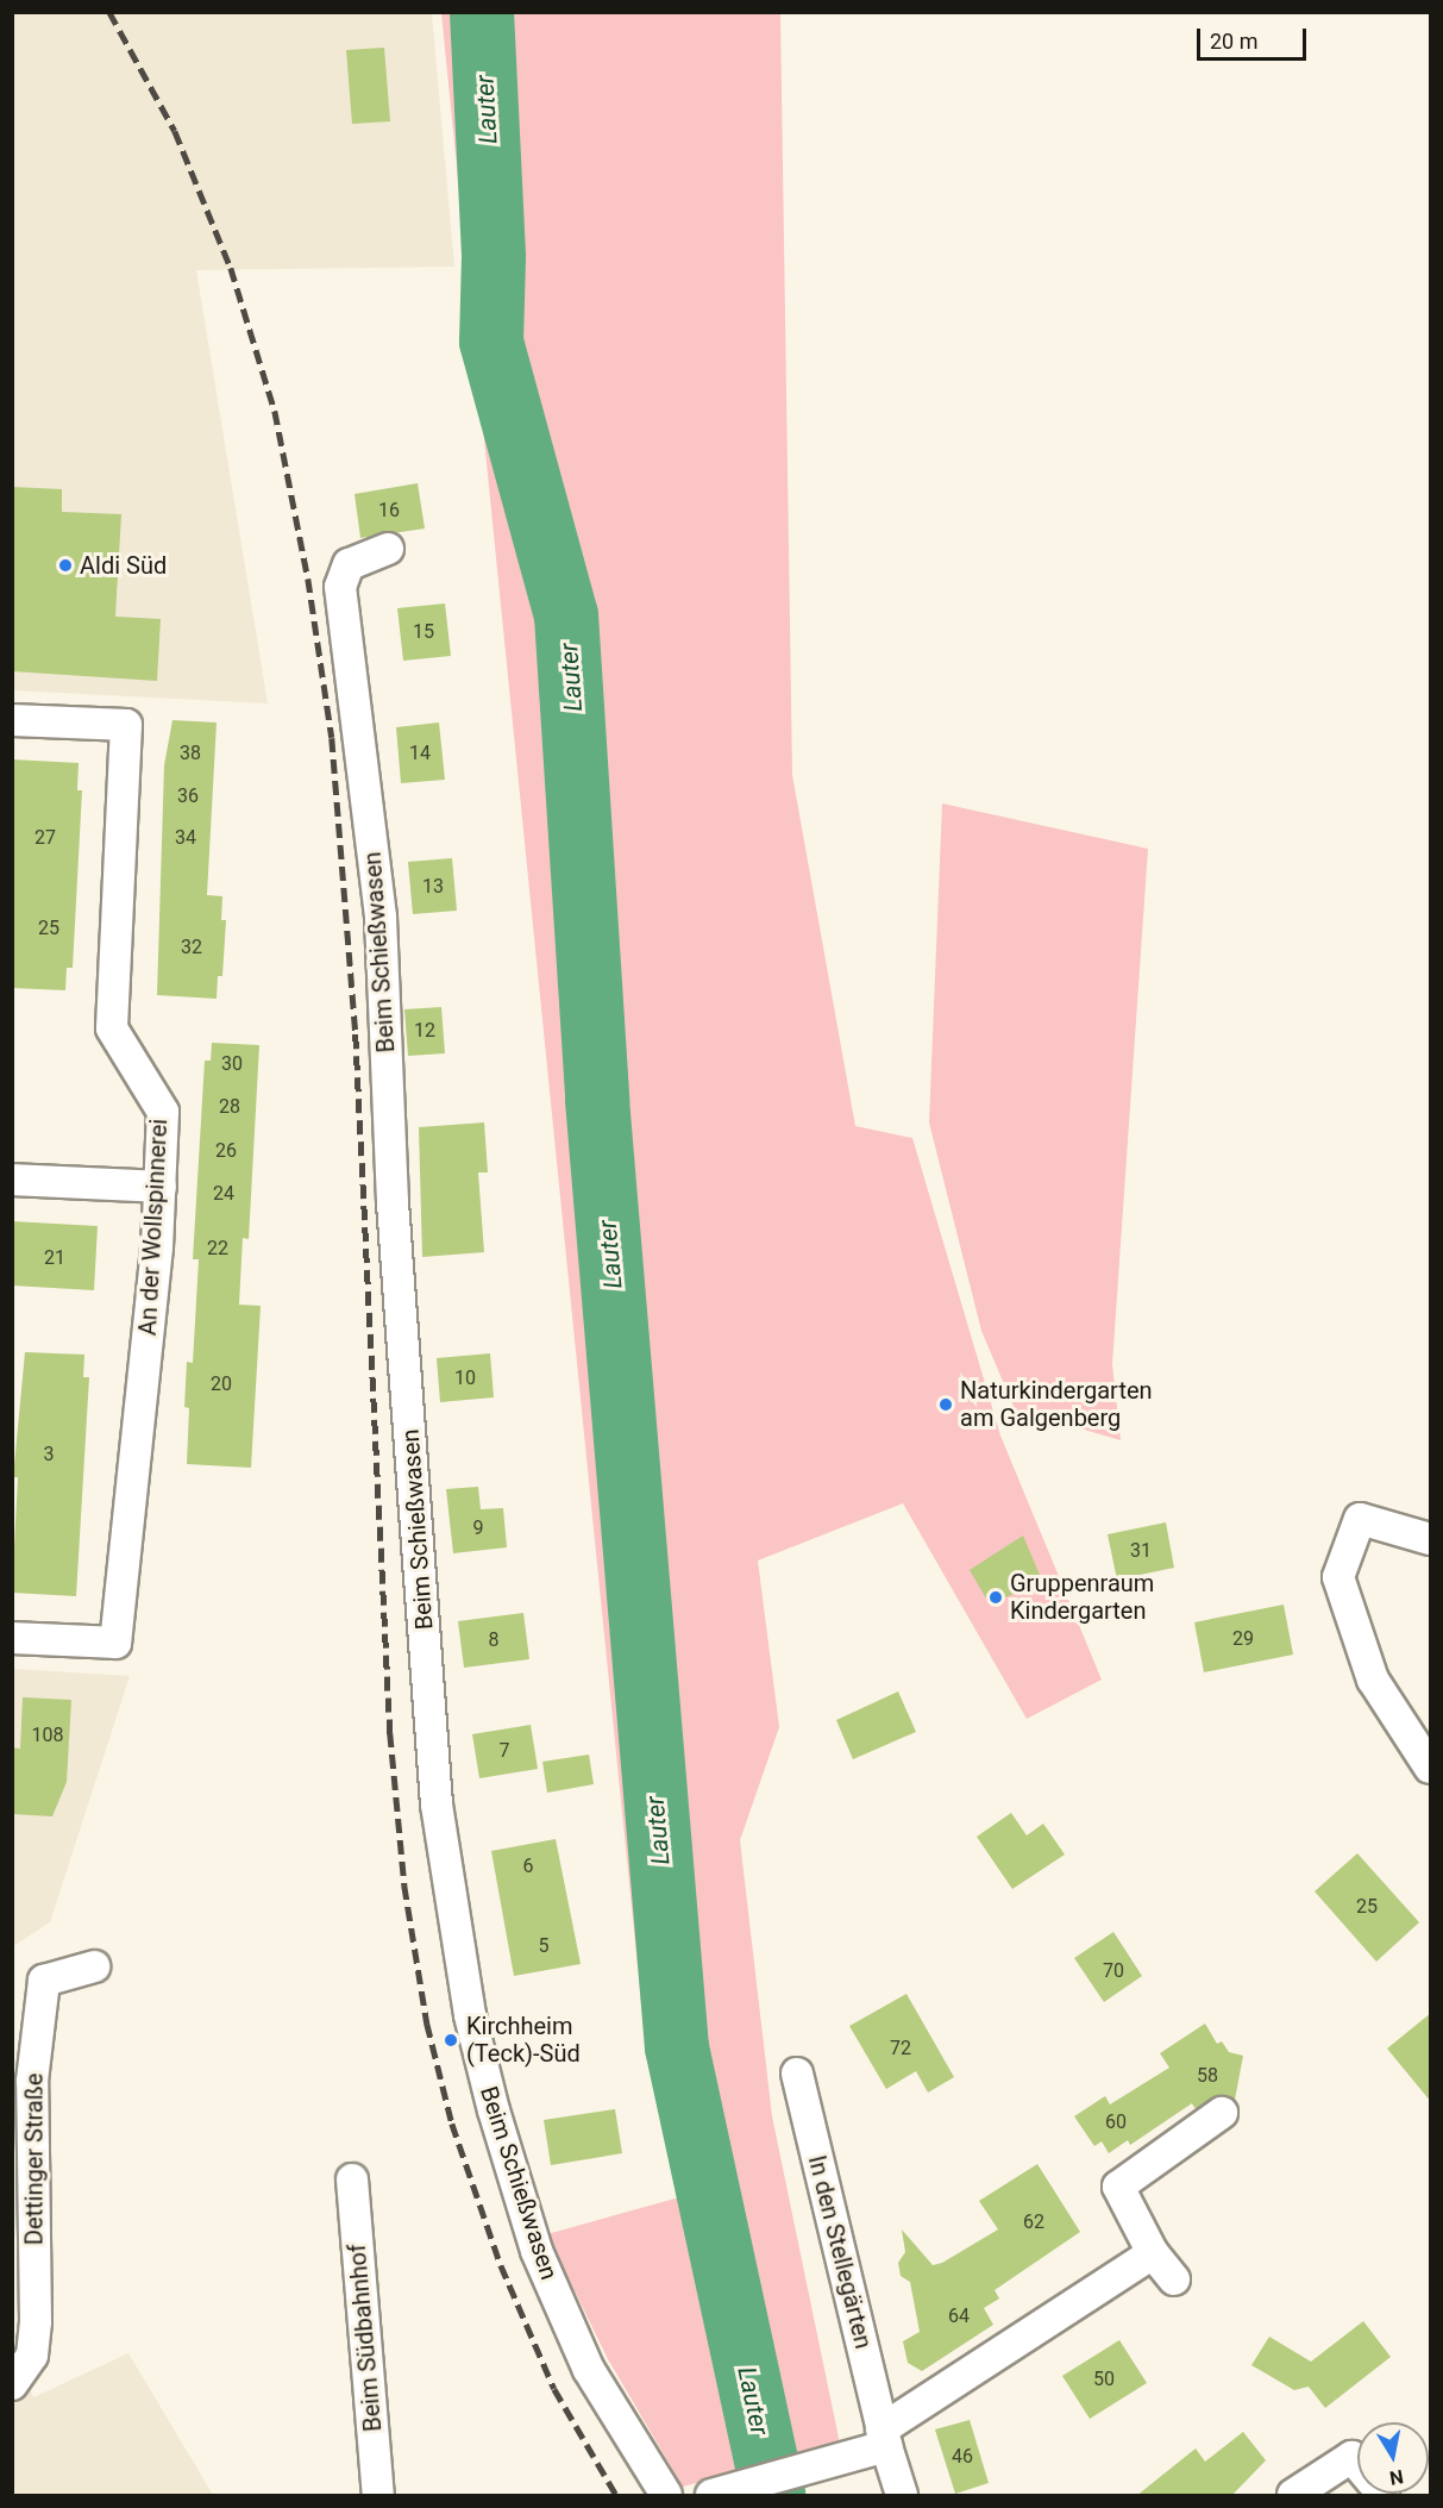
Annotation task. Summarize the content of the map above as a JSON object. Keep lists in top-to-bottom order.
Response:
{
  "streets": {
    "street": [
      "Beim Schießwasen",
      "An der Wollspinnerei",
      "Dettinger Straße",
      "In den Stellegärten",
      "Beim Südbahnhof"
    ]
  },
  "water": ["Lauter"],
  "places": [
    "Aldi Süd",
    "Naturkindergarten am Galgenberg",
    "Gruppenraum Kindergarten",
    "Kirchheim (Teck)-Süd"
  ],
  "house_numbers": [
    "16",
    "15",
    "38",
    "14",
    "36",
    "27",
    "34",
    "13",
    "25",
    "32",
    "12",
    "30",
    "28",
    "26",
    "24",
    "22",
    "21",
    "10",
    "20",
    "3",
    "9",
    "31",
    "29",
    "8",
    "108",
    "7",
    "6",
    "25",
    "5",
    "70",
    "72",
    "58",
    "60",
    "62",
    "64",
    "50",
    "46"
  ],
  "scale_bar": "20 m",
  "north": "bottom"
}
